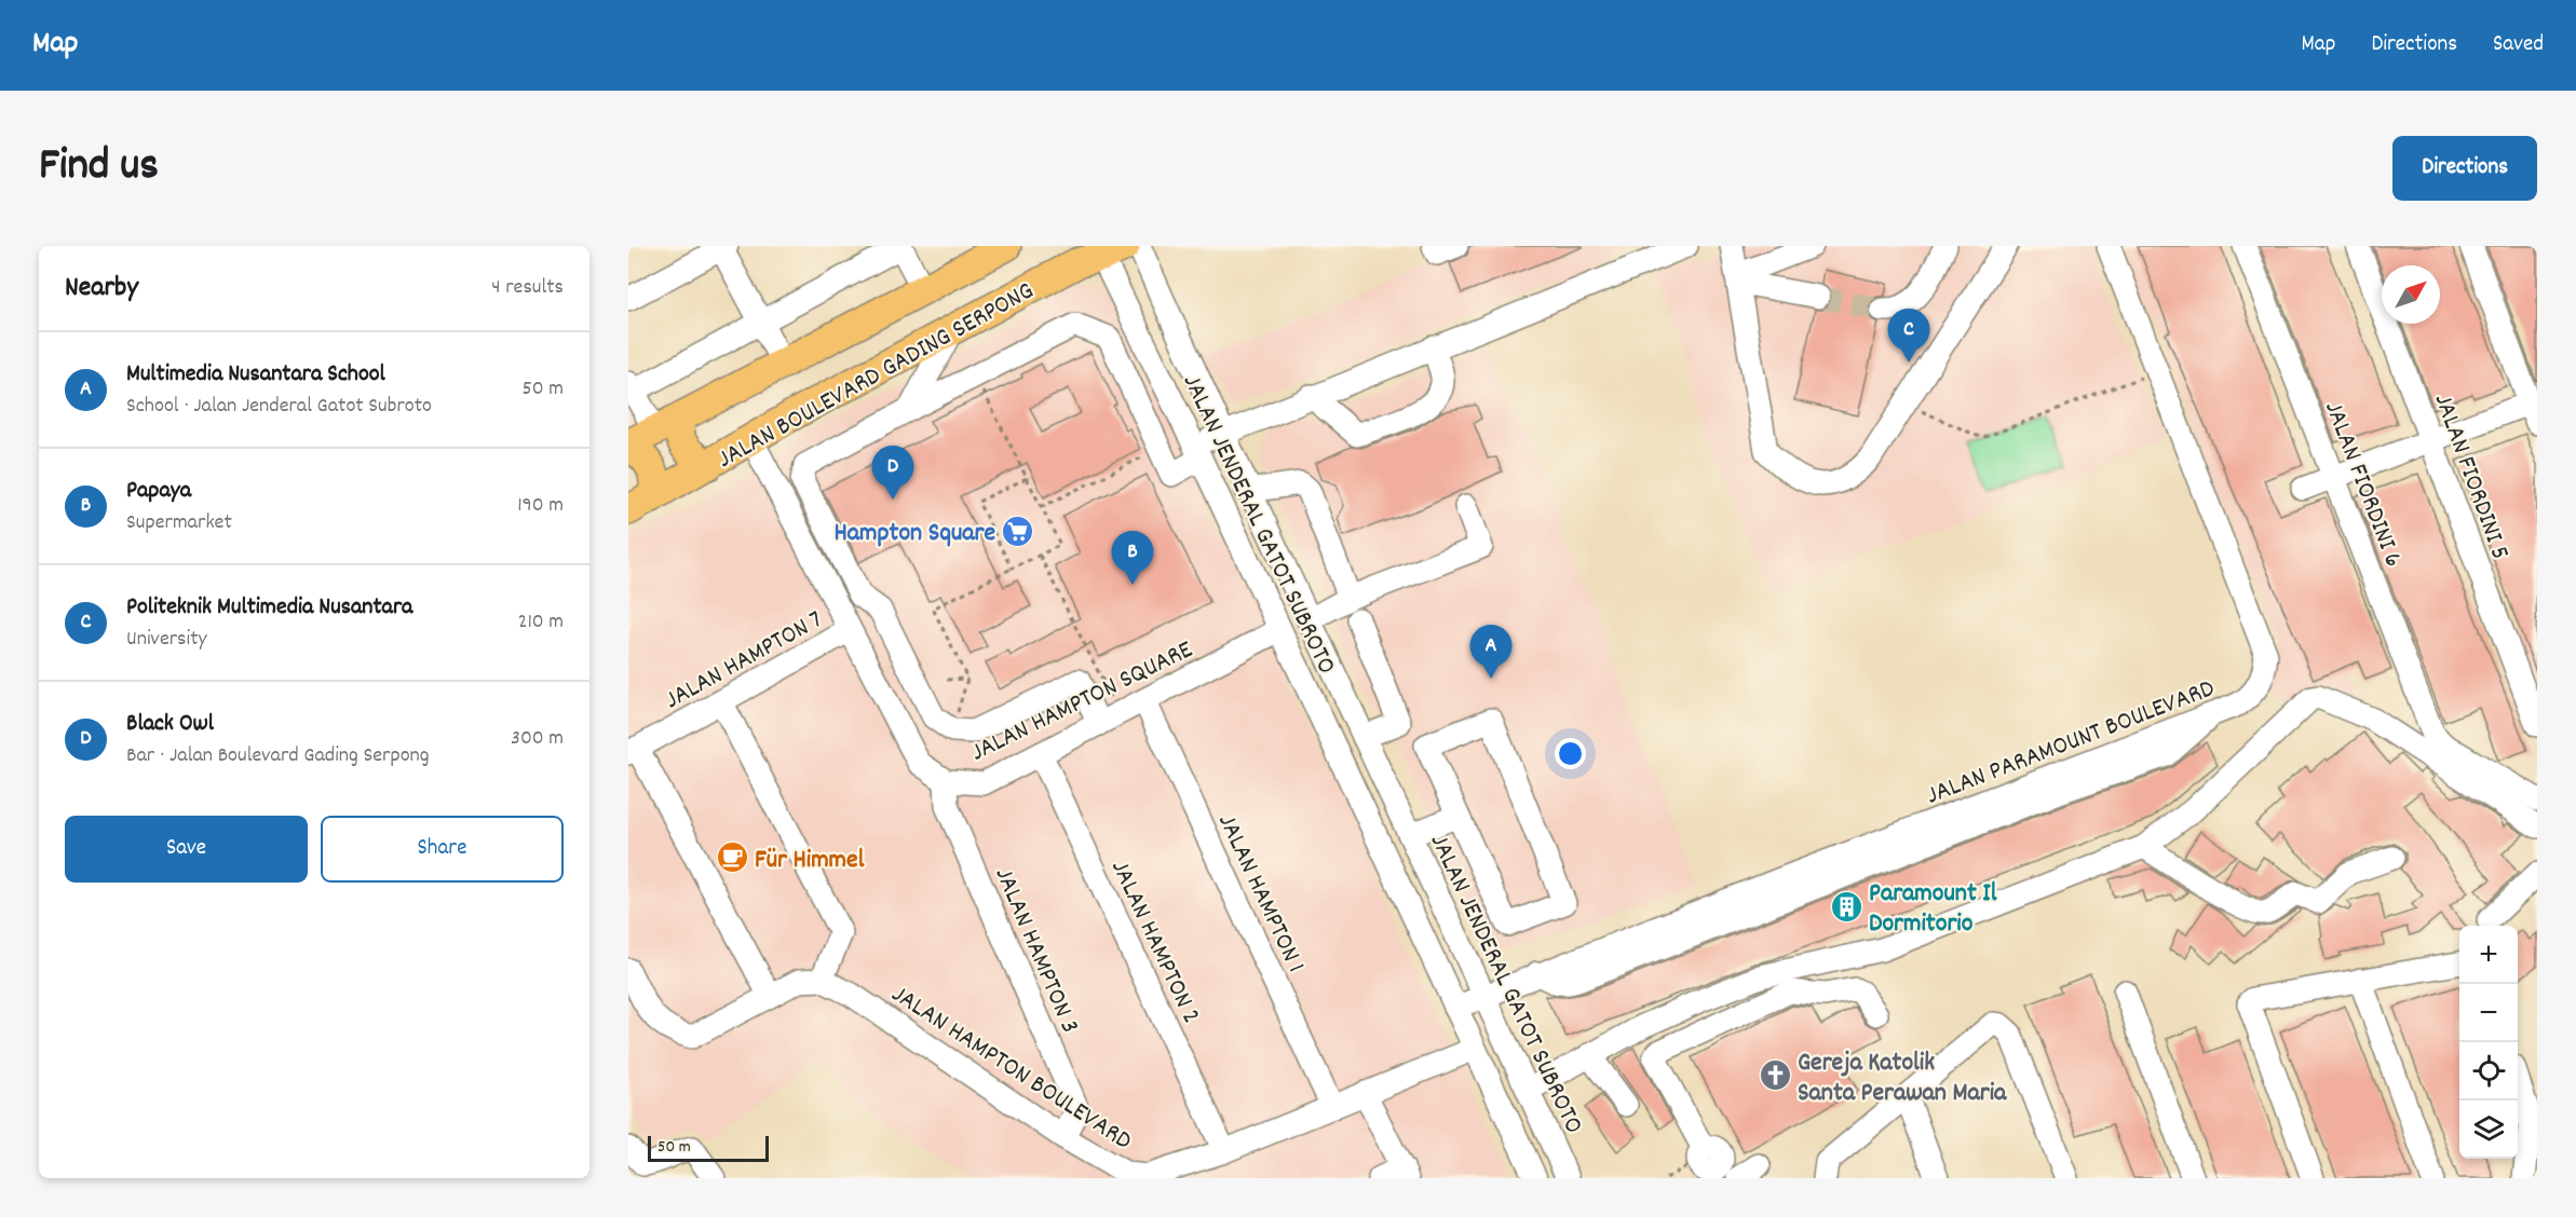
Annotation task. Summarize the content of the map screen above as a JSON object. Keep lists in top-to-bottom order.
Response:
{
  "streets": {
    "main road": ["JALAN BOULEVARD GADING SERPONG"],
    "street": [
      "JALAN FIORDINI 5",
      "JALAN FIORDINI 6",
      "JALAN JENDERAL GATOT SUBROTO",
      "JALAN HAMPTON 7",
      "JALAN HAMPTON SQUARE",
      "JALAN PARAMOUNT BOULEVARD",
      "JALAN HAMPTON 1",
      "JALAN HAMPTON 2",
      "JALAN HAMPTON 3",
      "JALAN HAMPTON BOULEVARD"
    ]
  },
  "crossings": [
    ["JALAN BOULEVARD GADING SERPONG", "JALAN JENDERAL GATOT SUBROTO"],
    ["JALAN BOULEVARD GADING SERPONG", "JALAN HAMPTON SQUARE"],
    ["JALAN JENDERAL GATOT SUBROTO", "JALAN HAMPTON SQUARE"],
    ["JALAN JENDERAL GATOT SUBROTO", "JALAN PARAMOUNT BOULEVARD"],
    ["JALAN JENDERAL GATOT SUBROTO", "JALAN HAMPTON BOULEVARD"],
    ["JALAN HAMPTON 7", "JALAN HAMPTON SQUARE"],
    ["JALAN HAMPTON SQUARE", "JALAN HAMPTON 1"],
    ["JALAN HAMPTON SQUARE", "JALAN HAMPTON 2"],
    ["JALAN HAMPTON SQUARE", "JALAN HAMPTON 3"],
    ["JALAN HAMPTON 1", "JALAN HAMPTON BOULEVARD"],
    ["JALAN HAMPTON 2", "JALAN HAMPTON BOULEVARD"],
    ["JALAN HAMPTON 3", "JALAN HAMPTON BOULEVARD"]
  ],
  "places": {
    "supermarket": ["Hampton Square"],
    "cafe": ["Für Himmel"],
    "building": ["Paramount Il Dormitorio"],
    "church": ["Gereja Katolik Santa Perawan Maria"]
  },
  "scale_bar": "50 m",
  "north": "top right",
  "page": {
    "header": "Map",
    "nav": ["Map", "Directions", "Saved"],
    "title": "Find us",
    "buttons": [
      "Directions",
      ["Save", "Share"]
    ],
    "heading": ["Nearby", "4 results"],
    "pins": [
      "C",
      "D",
      "B",
      "A"
    ],
    "list": [
      {
        "mark": "A",
        "name": "Multimedia Nusantara School",
        "note": "School · Jalan Jenderal Gatot Subroto",
        "value": "50 m"
      },
      {
        "mark": "B",
        "name": "Papaya",
        "note": "Supermarket",
        "value": "190 m"
      },
      {
        "mark": "C",
        "name": "Politeknik Multimedia Nusantara",
        "note": "University",
        "value": "210 m"
      },
      {
        "mark": "D",
        "name": "Black Owl",
        "note": "Bar · Jalan Boulevard Gading Serpong",
        "value": "300 m"
      }
    ],
    "map_buttons": ["+", "−"],
    "scale": "50 m"
  }
}
